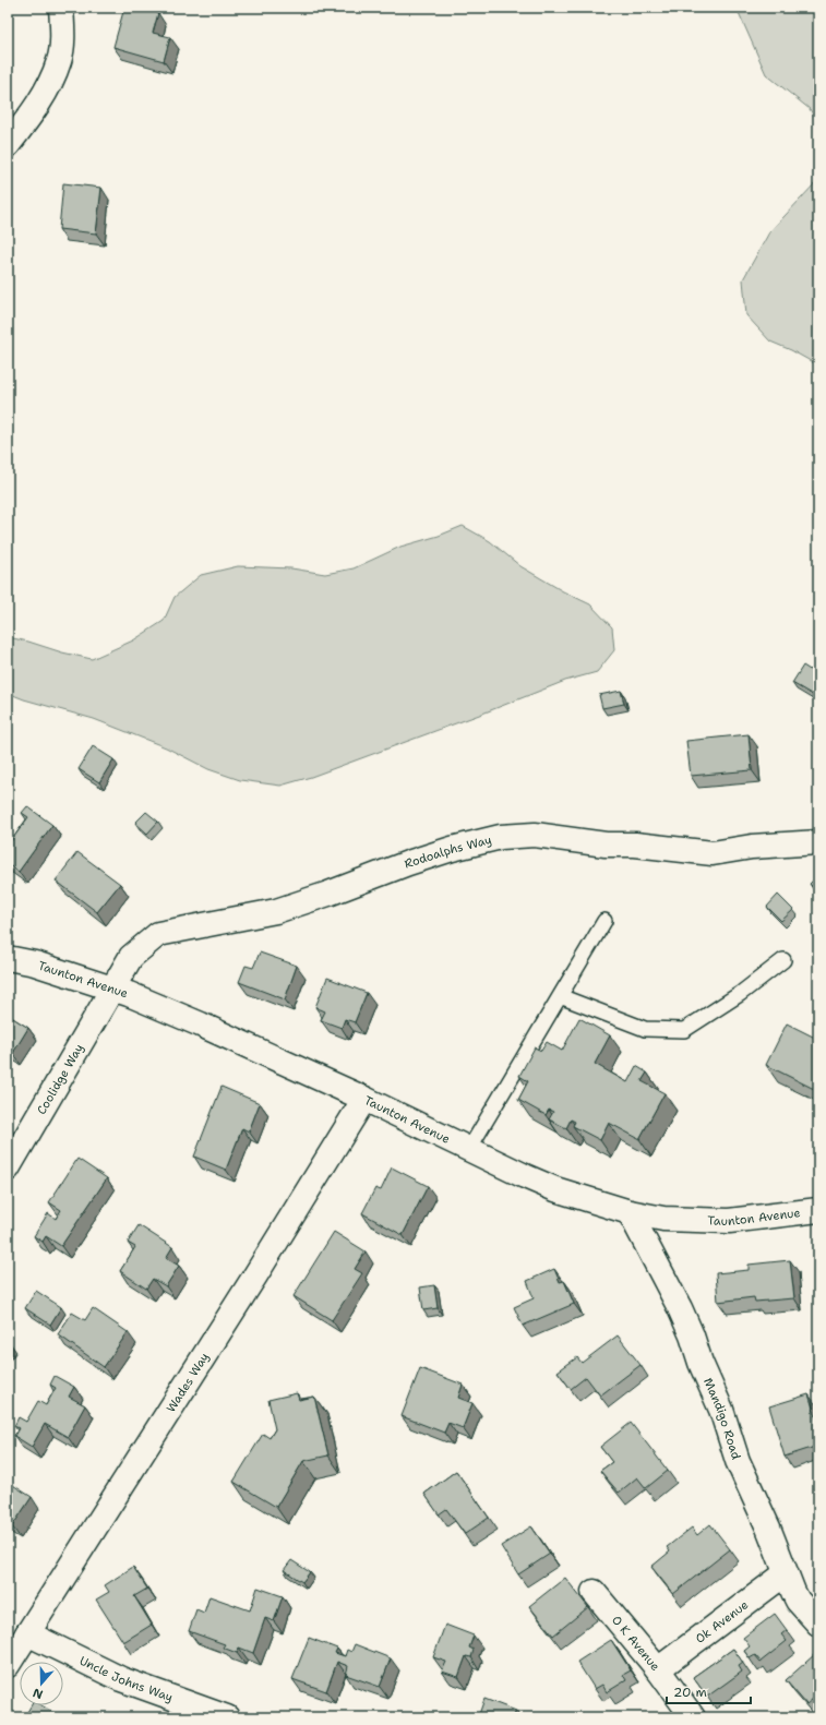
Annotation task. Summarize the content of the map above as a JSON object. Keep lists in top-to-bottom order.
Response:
{
  "streets": {
    "street": [
      "Rodoalphs Way",
      "Taunton Avenue",
      "Coolidge Way",
      "Wades Way",
      "Mandigo Road",
      "Ok Avenue",
      "O K Avenue",
      "Uncle Johns Way"
    ]
  },
  "crossings": [
    ["Rodoalphs Way", "Taunton Avenue"],
    ["Rodoalphs Way", "Coolidge Way"],
    ["Taunton Avenue", "Coolidge Way"],
    ["Taunton Avenue", "Wades Way"],
    ["Taunton Avenue", "Mandigo Road"],
    ["Wades Way", "Uncle Johns Way"],
    ["Mandigo Road", "Ok Avenue"],
    ["Ok Avenue", "O K Avenue"]
  ],
  "scale_bar": "20 m",
  "north": "bottom"
}
